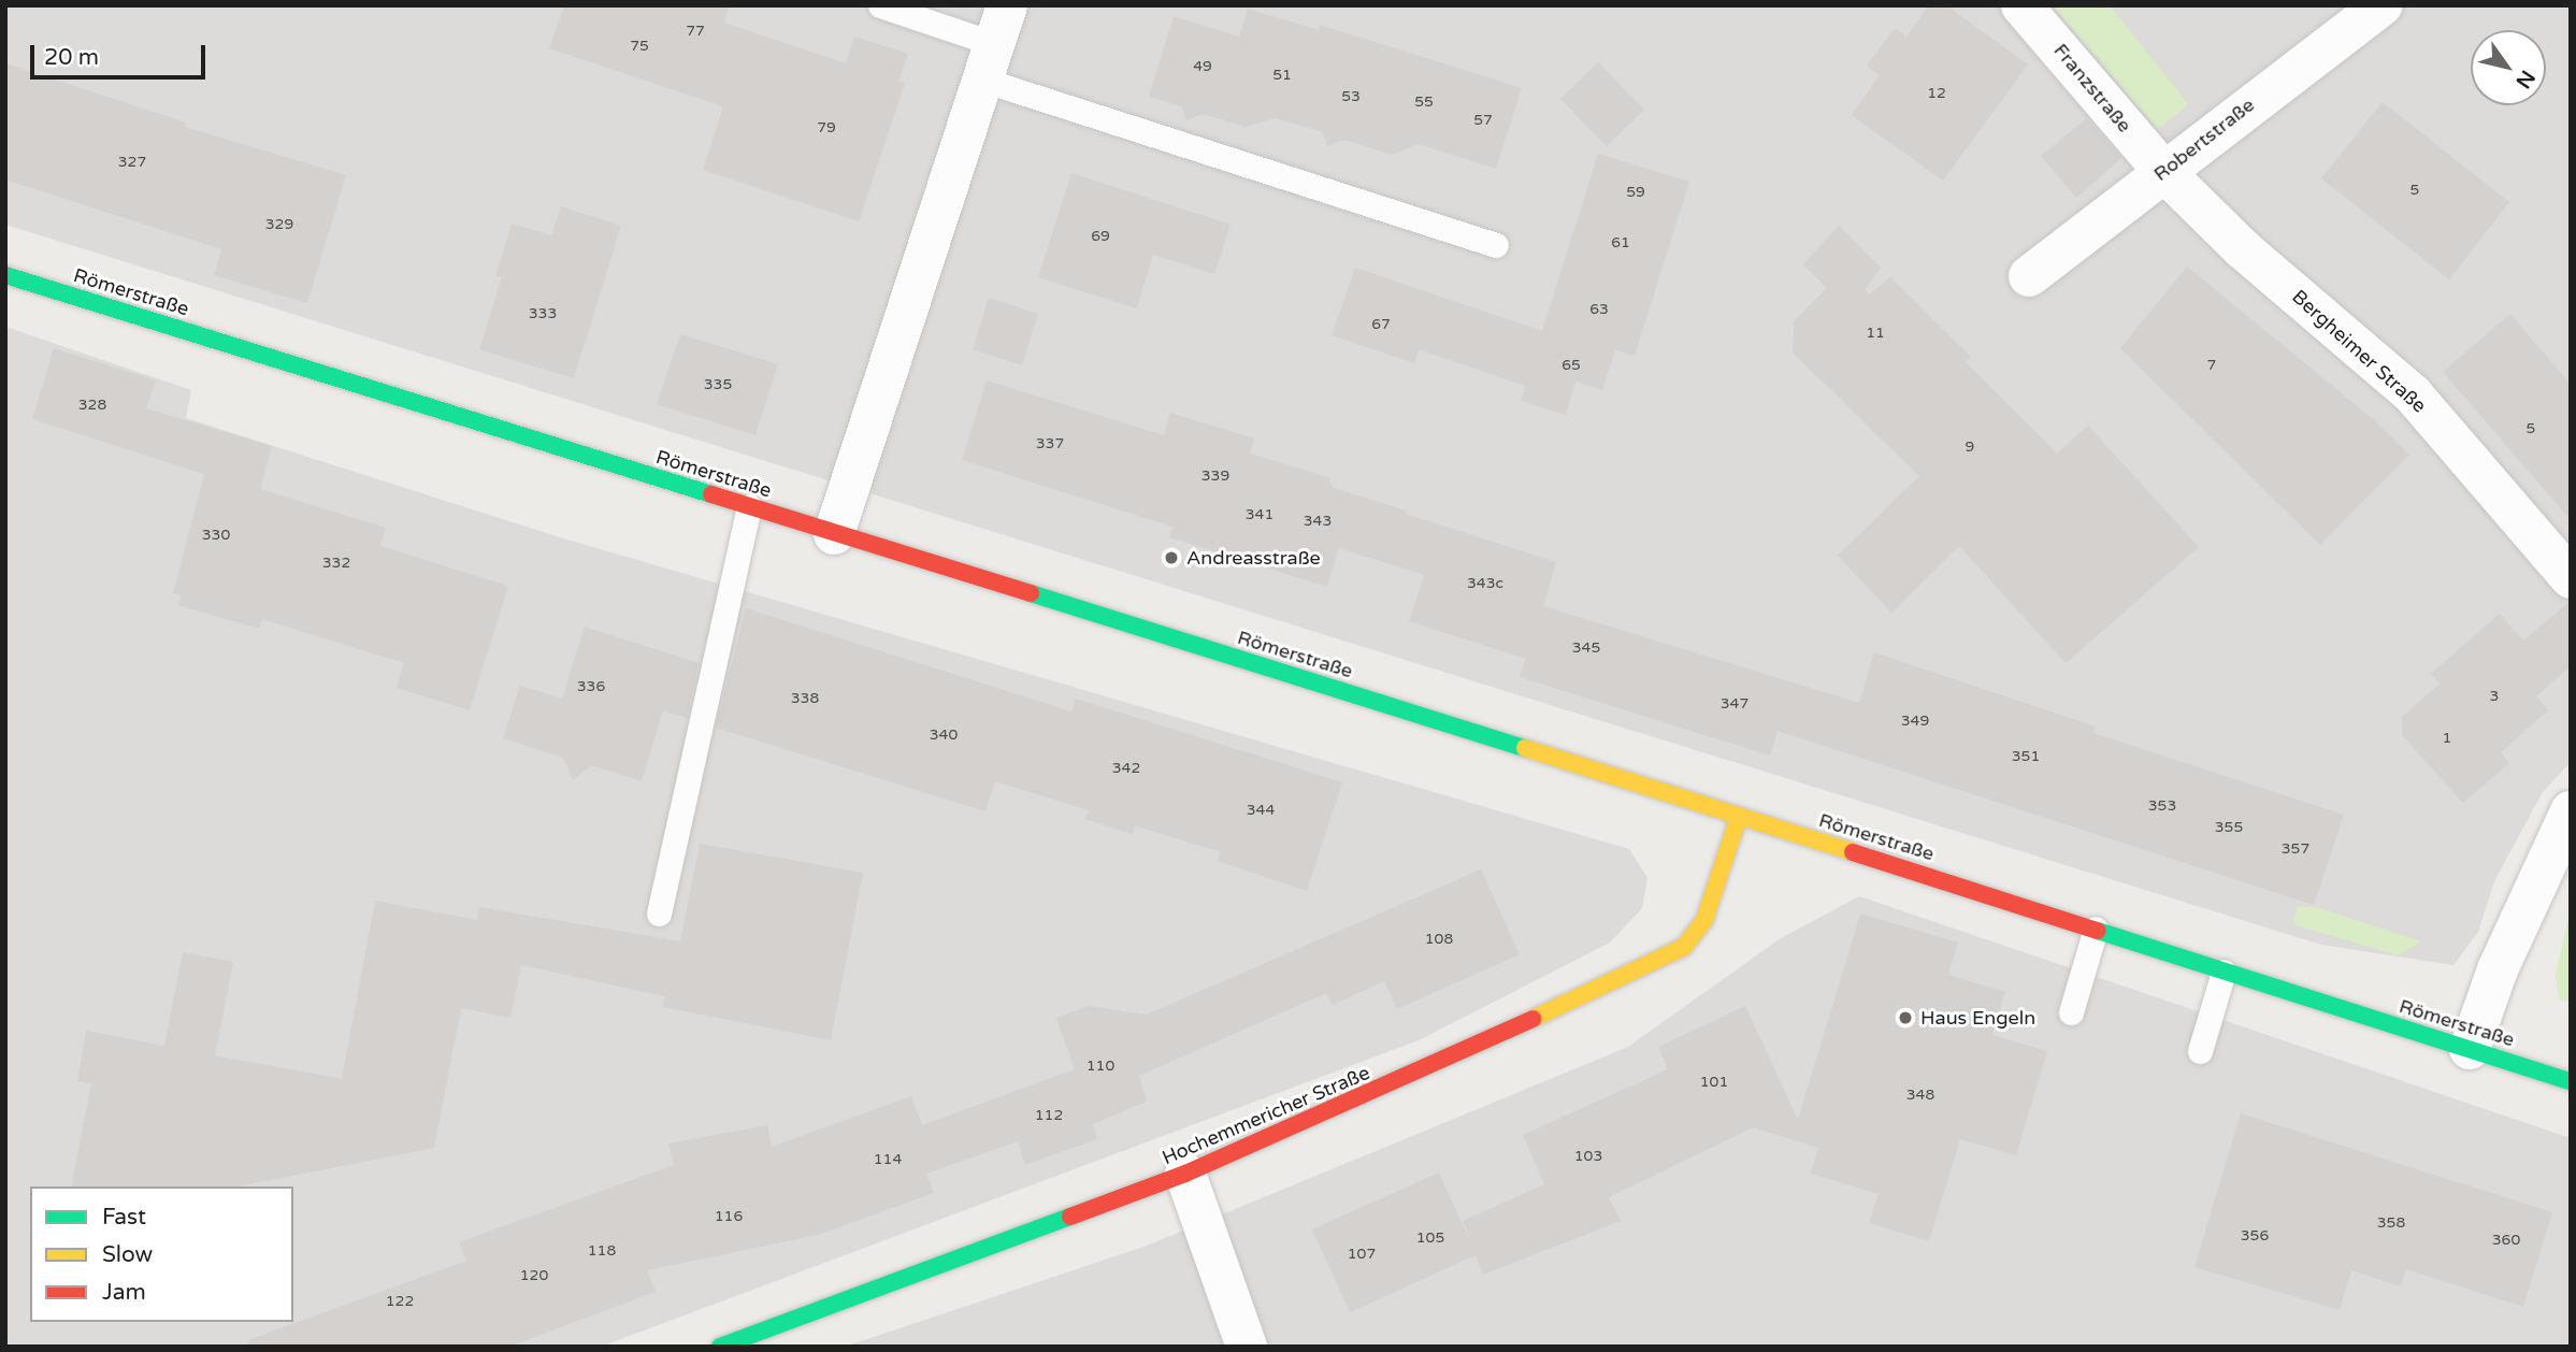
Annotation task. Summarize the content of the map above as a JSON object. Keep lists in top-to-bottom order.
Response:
{
  "streets": {
    "street": [
      "Franzstraße",
      "Robertstraße",
      "Römerstraße",
      "Bergheimer Straße",
      "Hochemmericher Straße"
    ]
  },
  "crossings": [
    ["Franzstraße", "Robertstraße"],
    ["Franzstraße", "Bergheimer Straße"],
    ["Robertstraße", "Bergheimer Straße"],
    ["Römerstraße", "Hochemmericher Straße"]
  ],
  "places": ["Andreasstraße", "Haus Engeln"],
  "house_numbers": [
    "77",
    "75",
    "49",
    "51",
    "12",
    "53",
    "55",
    "57",
    "79",
    "327",
    "5",
    "59",
    "329",
    "69",
    "61",
    "63",
    "333",
    "67",
    "11",
    "65",
    "7",
    "335",
    "328",
    "5",
    "337",
    "9",
    "339",
    "341",
    "343",
    "330",
    "332",
    "343c",
    "345",
    "336",
    "3",
    "338",
    "347",
    "349",
    "340",
    "1",
    "351",
    "342",
    "353",
    "344",
    "355",
    "357",
    "108",
    "110",
    "101",
    "348",
    "112",
    "103",
    "114",
    "116",
    "358",
    "356",
    "105",
    "360",
    "118",
    "107",
    "120",
    "122"
  ],
  "legend": ["Fast", "Slow", "Jam"],
  "scale_bar": "20 m",
  "north": "bottom right"
}
